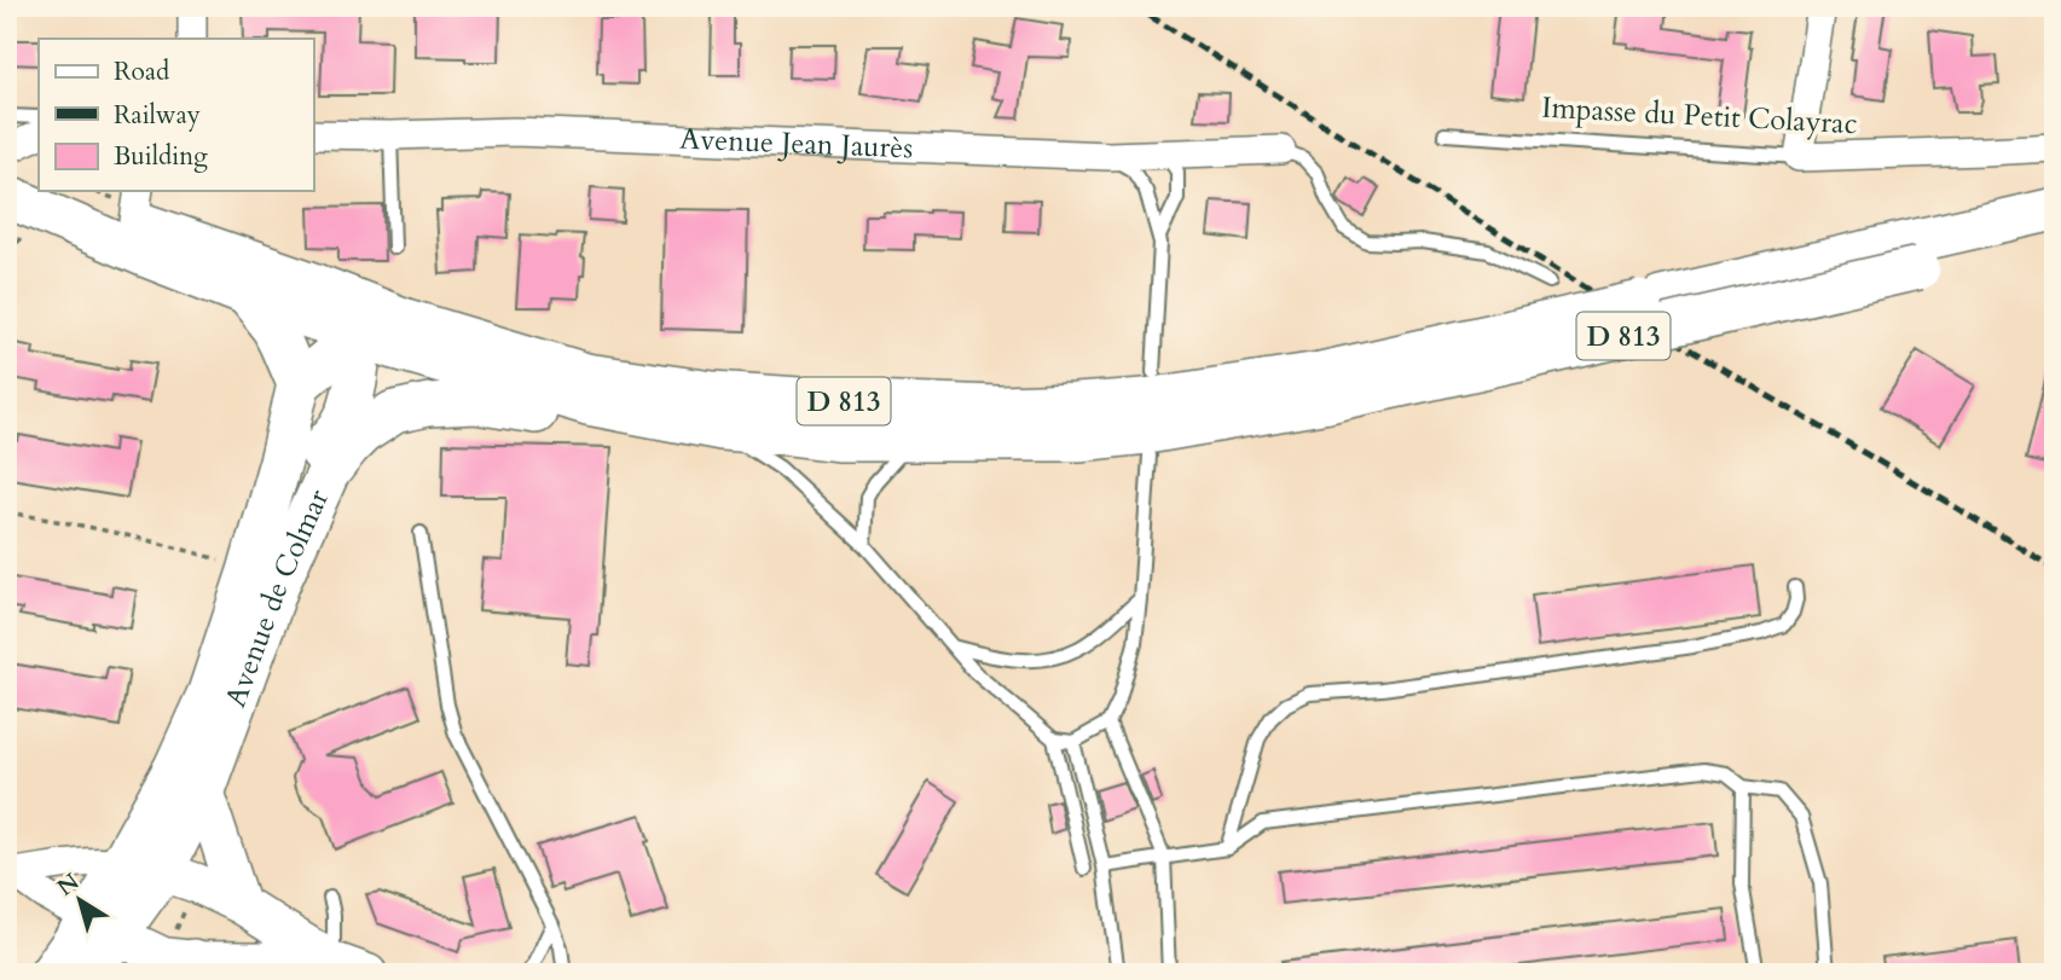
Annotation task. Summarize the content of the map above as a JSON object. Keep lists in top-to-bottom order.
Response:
{
  "streets": {
    "main road": ["D 813", "Avenue de Colmar"],
    "street": ["Impasse du Petit Colayrac", "Avenue Jean Jaurès"]
  },
  "crossings": [
    ["D 813", "Avenue de Colmar"]
  ],
  "legend": ["Road", "Railway", "Building"],
  "north": "top left"
}
